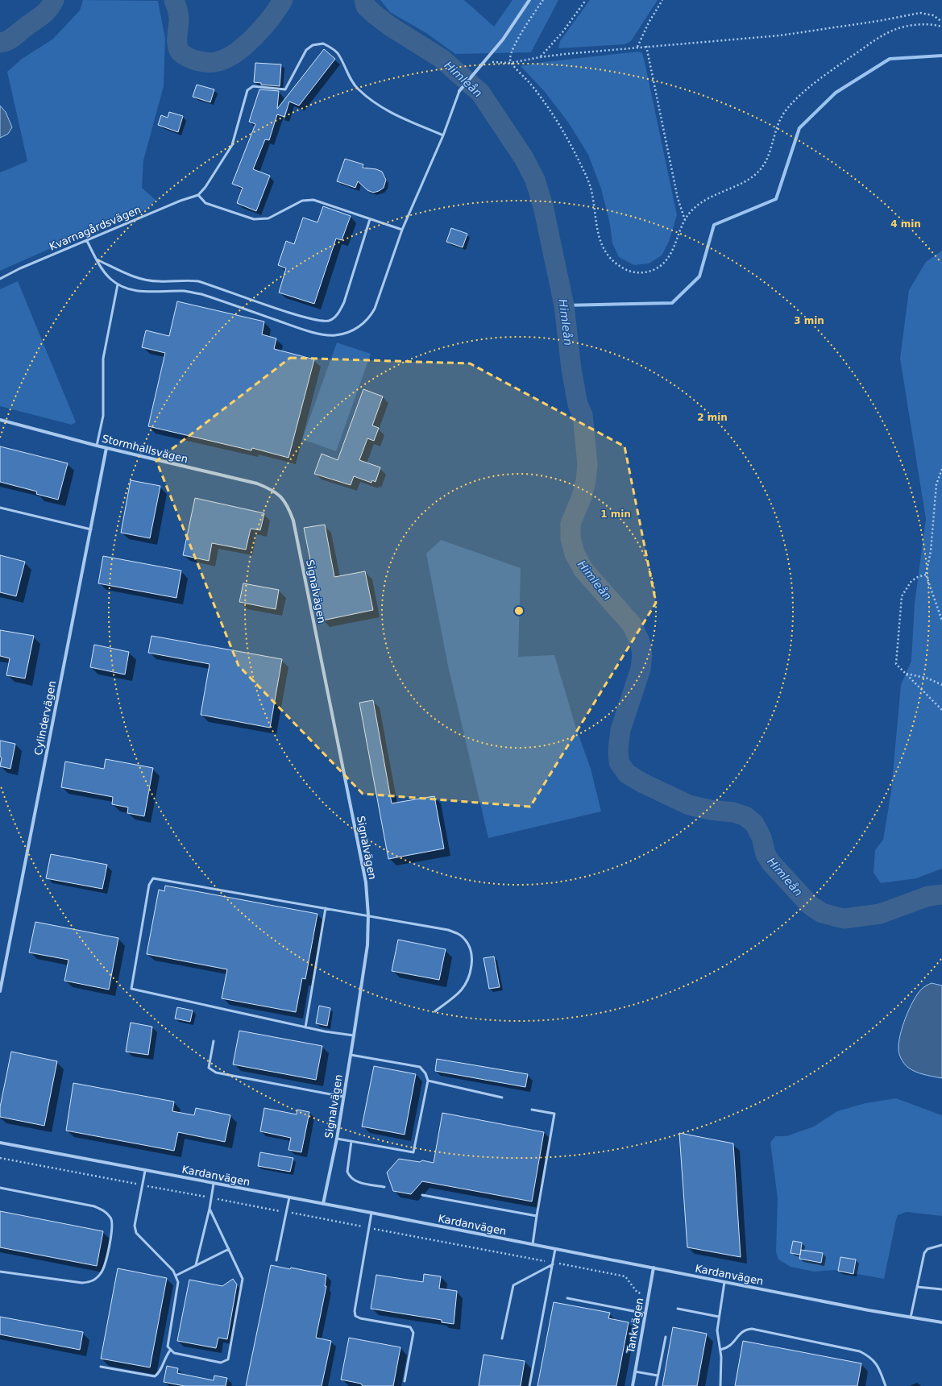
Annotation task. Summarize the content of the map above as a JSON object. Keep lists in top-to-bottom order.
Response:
{
  "streets": {
    "street": [
      "Stormhallsvägen",
      "Signalvägen",
      "Cylindervägen",
      "Kardanvägen",
      "Tankvägen"
    ],
    "lane": ["Kvarnagårdsvägen"]
  },
  "crossings": [
    ["Stormhallsvägen", "Signalvägen"],
    ["Stormhallsvägen", "Cylindervägen"],
    ["Signalvägen", "Kardanvägen"],
    ["Kardanvägen", "Tankvägen"]
  ],
  "water": ["Himleån"],
  "rings": [
    "4 min",
    "3 min",
    "2 min",
    "1 min"
  ]
}
